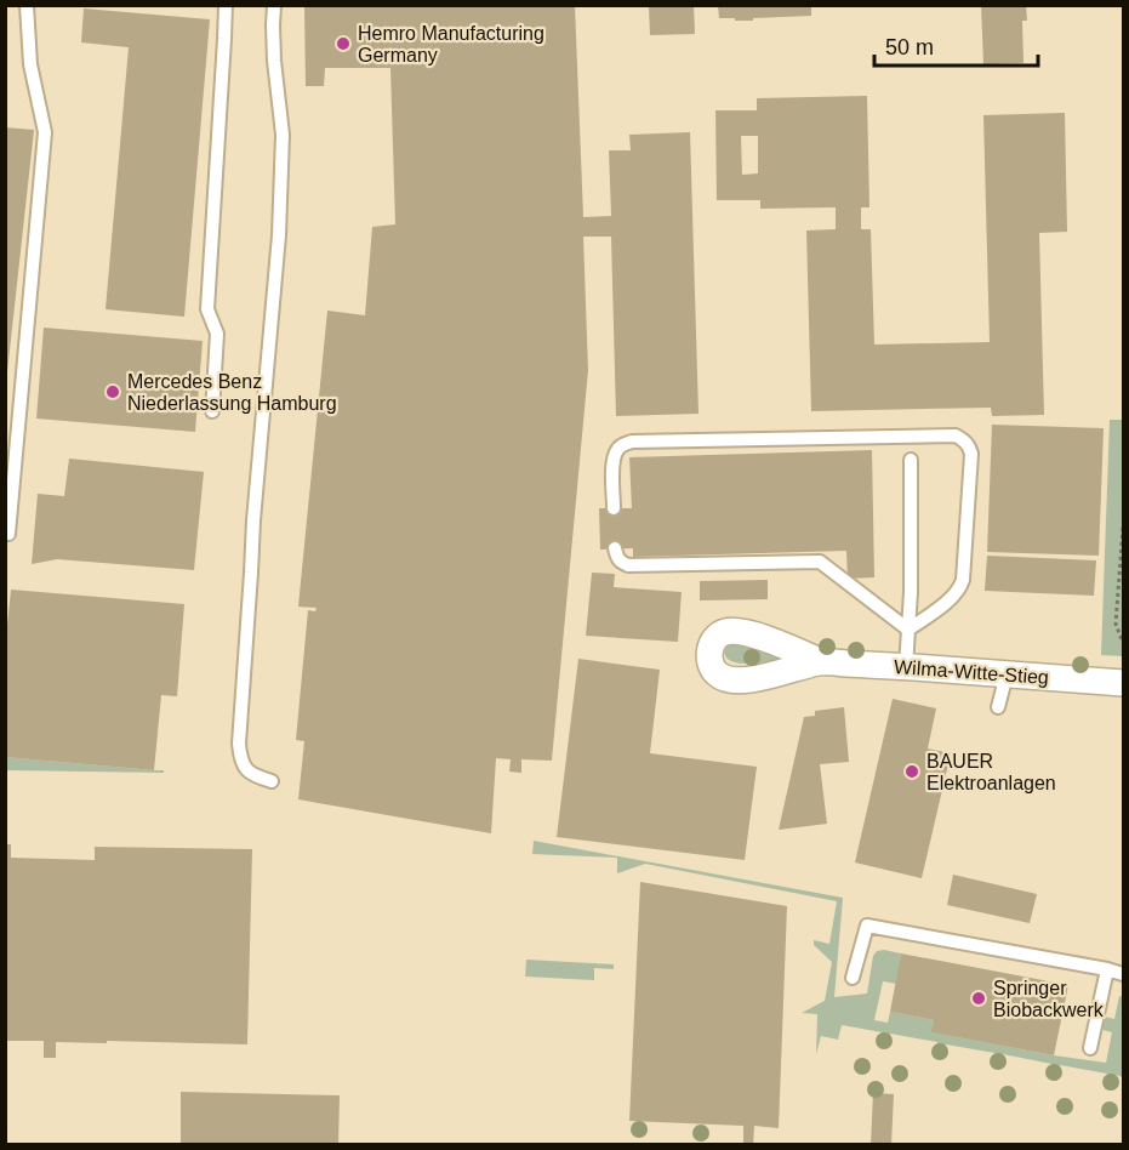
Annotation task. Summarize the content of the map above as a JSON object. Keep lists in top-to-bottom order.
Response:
{
  "streets": {
    "street": ["Wilma-Witte-Stieg"]
  },
  "places": [
    "Hemro Manufacturing Germany",
    "Mercedes Benz Niederlassung Hamburg",
    "BAUER Elektroanlagen",
    "Springer Biobackwerk"
  ],
  "scale_bar": "50 m"
}
